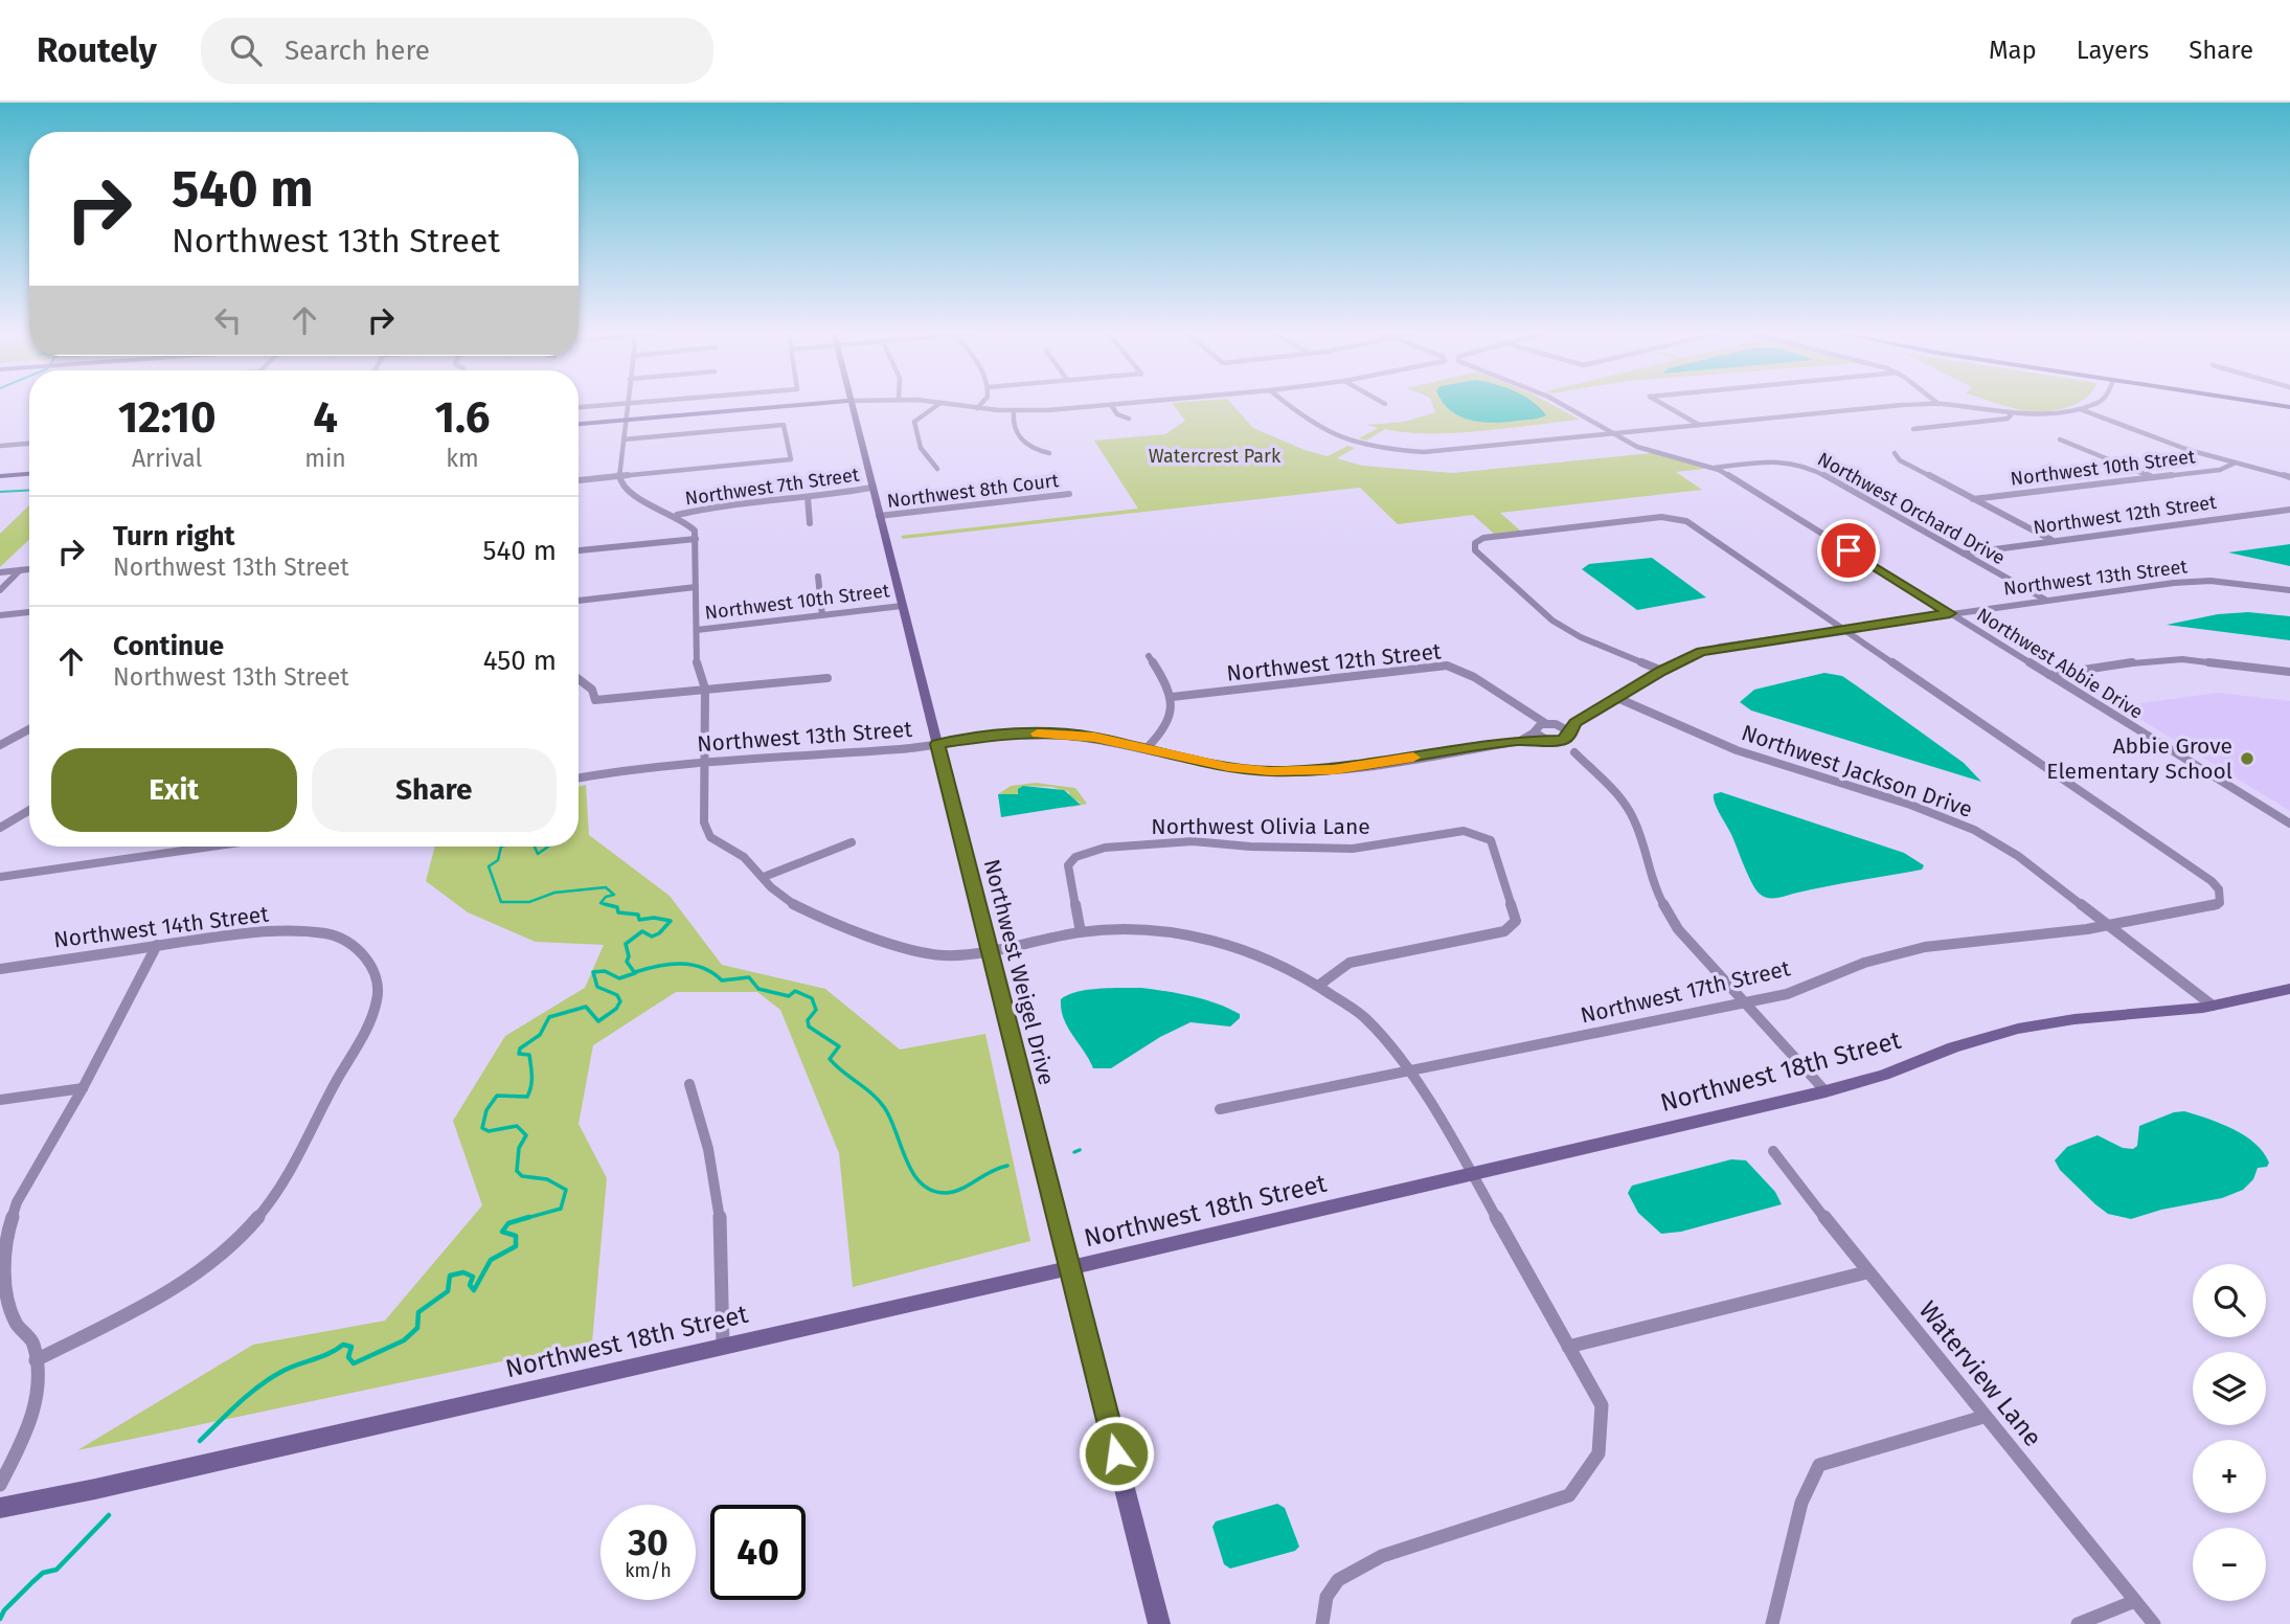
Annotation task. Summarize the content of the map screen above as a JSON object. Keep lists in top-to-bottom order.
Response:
{
  "streets": {
    "street": [
      "Northwest 10th Street",
      "Northwest 7th Street",
      "Northwest 8th Court",
      "Northwest Orchard Drive",
      "Northwest 12th Street",
      "Northwest 13th Street",
      "Northwest Abbie Drive",
      "Northwest Jackson Drive",
      "Northwest Olivia Lane",
      "Northwest 14th Street",
      "Northwest Weigel Drive",
      "Northwest 17th Street",
      "Northwest 18th Street",
      "Waterview Lane"
    ]
  },
  "crossings": [
    ["Northwest 10th Street", "Northwest Weigel Drive"],
    ["Northwest 7th Street", "Northwest Weigel Drive"],
    ["Northwest 8th Court", "Northwest Weigel Drive"],
    ["Northwest Orchard Drive", "Northwest 12th Street"],
    ["Northwest Orchard Drive", "Northwest 13th Street"],
    ["Northwest Orchard Drive", "Northwest Abbie Drive"],
    ["Northwest 12th Street", "Northwest 13th Street"],
    ["Northwest 13th Street", "Northwest Abbie Drive"],
    ["Northwest 13th Street", "Northwest Jackson Drive"],
    ["Northwest 13th Street", "Northwest Weigel Drive"],
    ["Northwest 13th Street", "Northwest 17th Street"],
    ["Northwest Jackson Drive", "Northwest 17th Street"],
    ["Northwest Jackson Drive", "Northwest 18th Street"],
    ["Northwest Weigel Drive", "Northwest 18th Street"]
  ],
  "parks": ["Watercrest Park"],
  "places": ["Abbie Grove Elementary School"],
  "page": {
    "header": "Routely",
    "search": "Search here",
    "nav": ["Map", "Layers", "Share"],
    "turn": ["540 m", "Northwest 13th Street"],
    "eta": [
      "12:10",
      "Arrival",
      "4",
      "min",
      "1.6",
      "km"
    ],
    "list": [
      {
        "name": "Turn right",
        "note": "Northwest 13th Street",
        "value": "540 m"
      },
      {
        "name": "Continue",
        "note": "Northwest 13th Street",
        "value": "450 m"
      }
    ],
    "buttons": ["Exit", "Share"],
    "map_buttons": ["+", "−"],
    "speed": "30 km/h",
    "limit": "40"
  }
}
